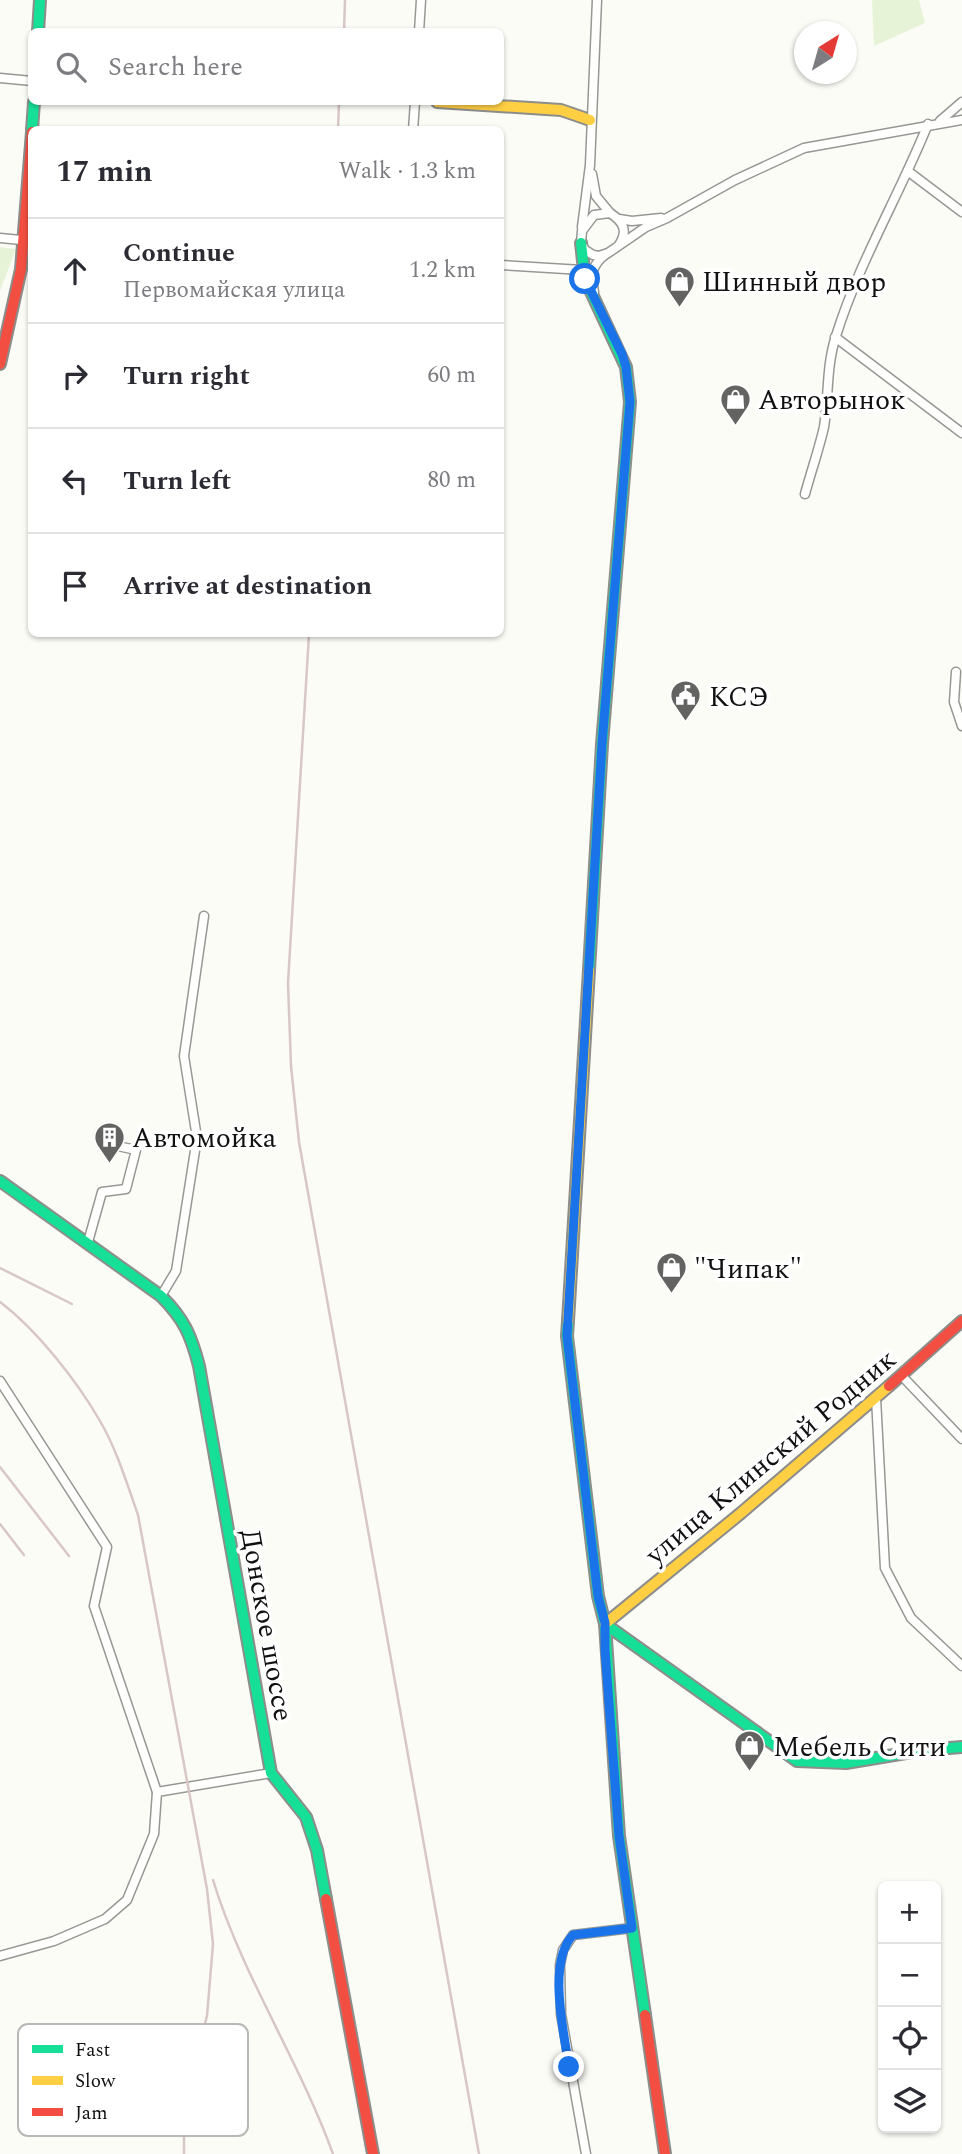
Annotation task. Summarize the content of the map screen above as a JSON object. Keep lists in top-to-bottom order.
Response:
{
  "streets": {
    "main road": ["улица Клинский Родник", "Донское шоссе"]
  },
  "places": {
    "shop": [
      "Шинный двор",
      "Авторынок",
      "\"Чипак\"",
      "Мебель Сити"
    ],
    "public building": ["КСЭ"],
    "building": ["Автомойка"]
  },
  "legend": ["Fast", "Slow", "Jam"],
  "north": "top right",
  "page": {
    "search": "Search here",
    "heading": ["17 min", "Walk · 1.3 km"],
    "list": [
      ["Continue", "Первомайская улица", "1.2 km"],
      ["Turn right", "60 m"],
      ["Turn left", "80 m"],
      "Arrive at destination"
    ],
    "map_buttons": ["+", "−"]
  }
}
